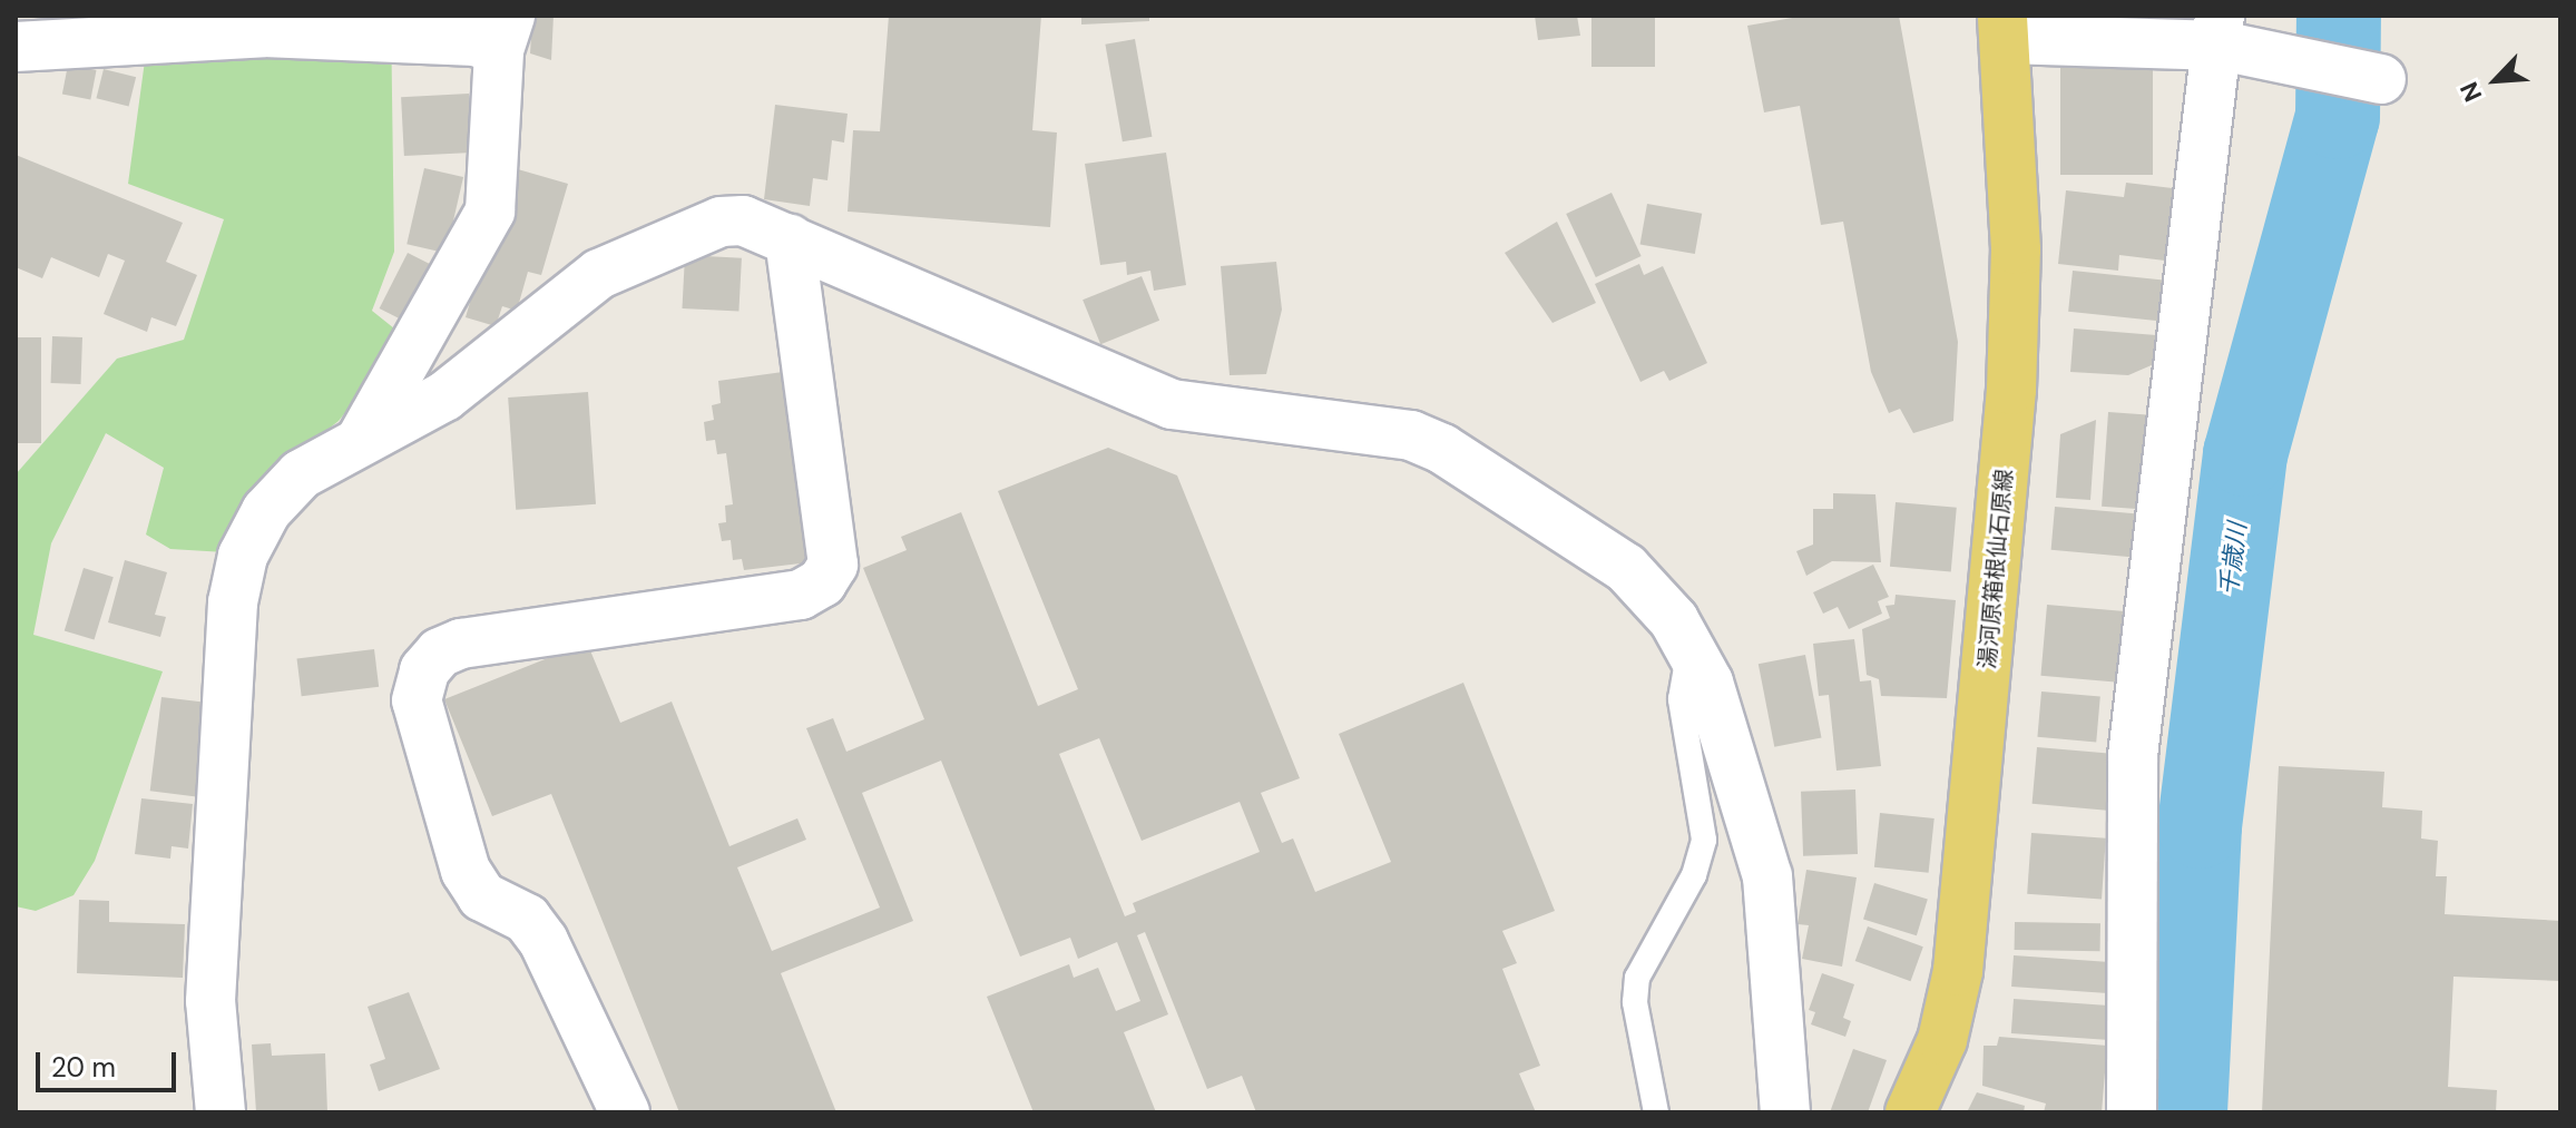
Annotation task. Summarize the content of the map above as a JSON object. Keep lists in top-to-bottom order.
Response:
{
  "streets": {
    "main road": ["湯河原箱根仙石原線"]
  },
  "water": ["千歳川"],
  "scale_bar": "20 m",
  "north": "bottom left"
}
